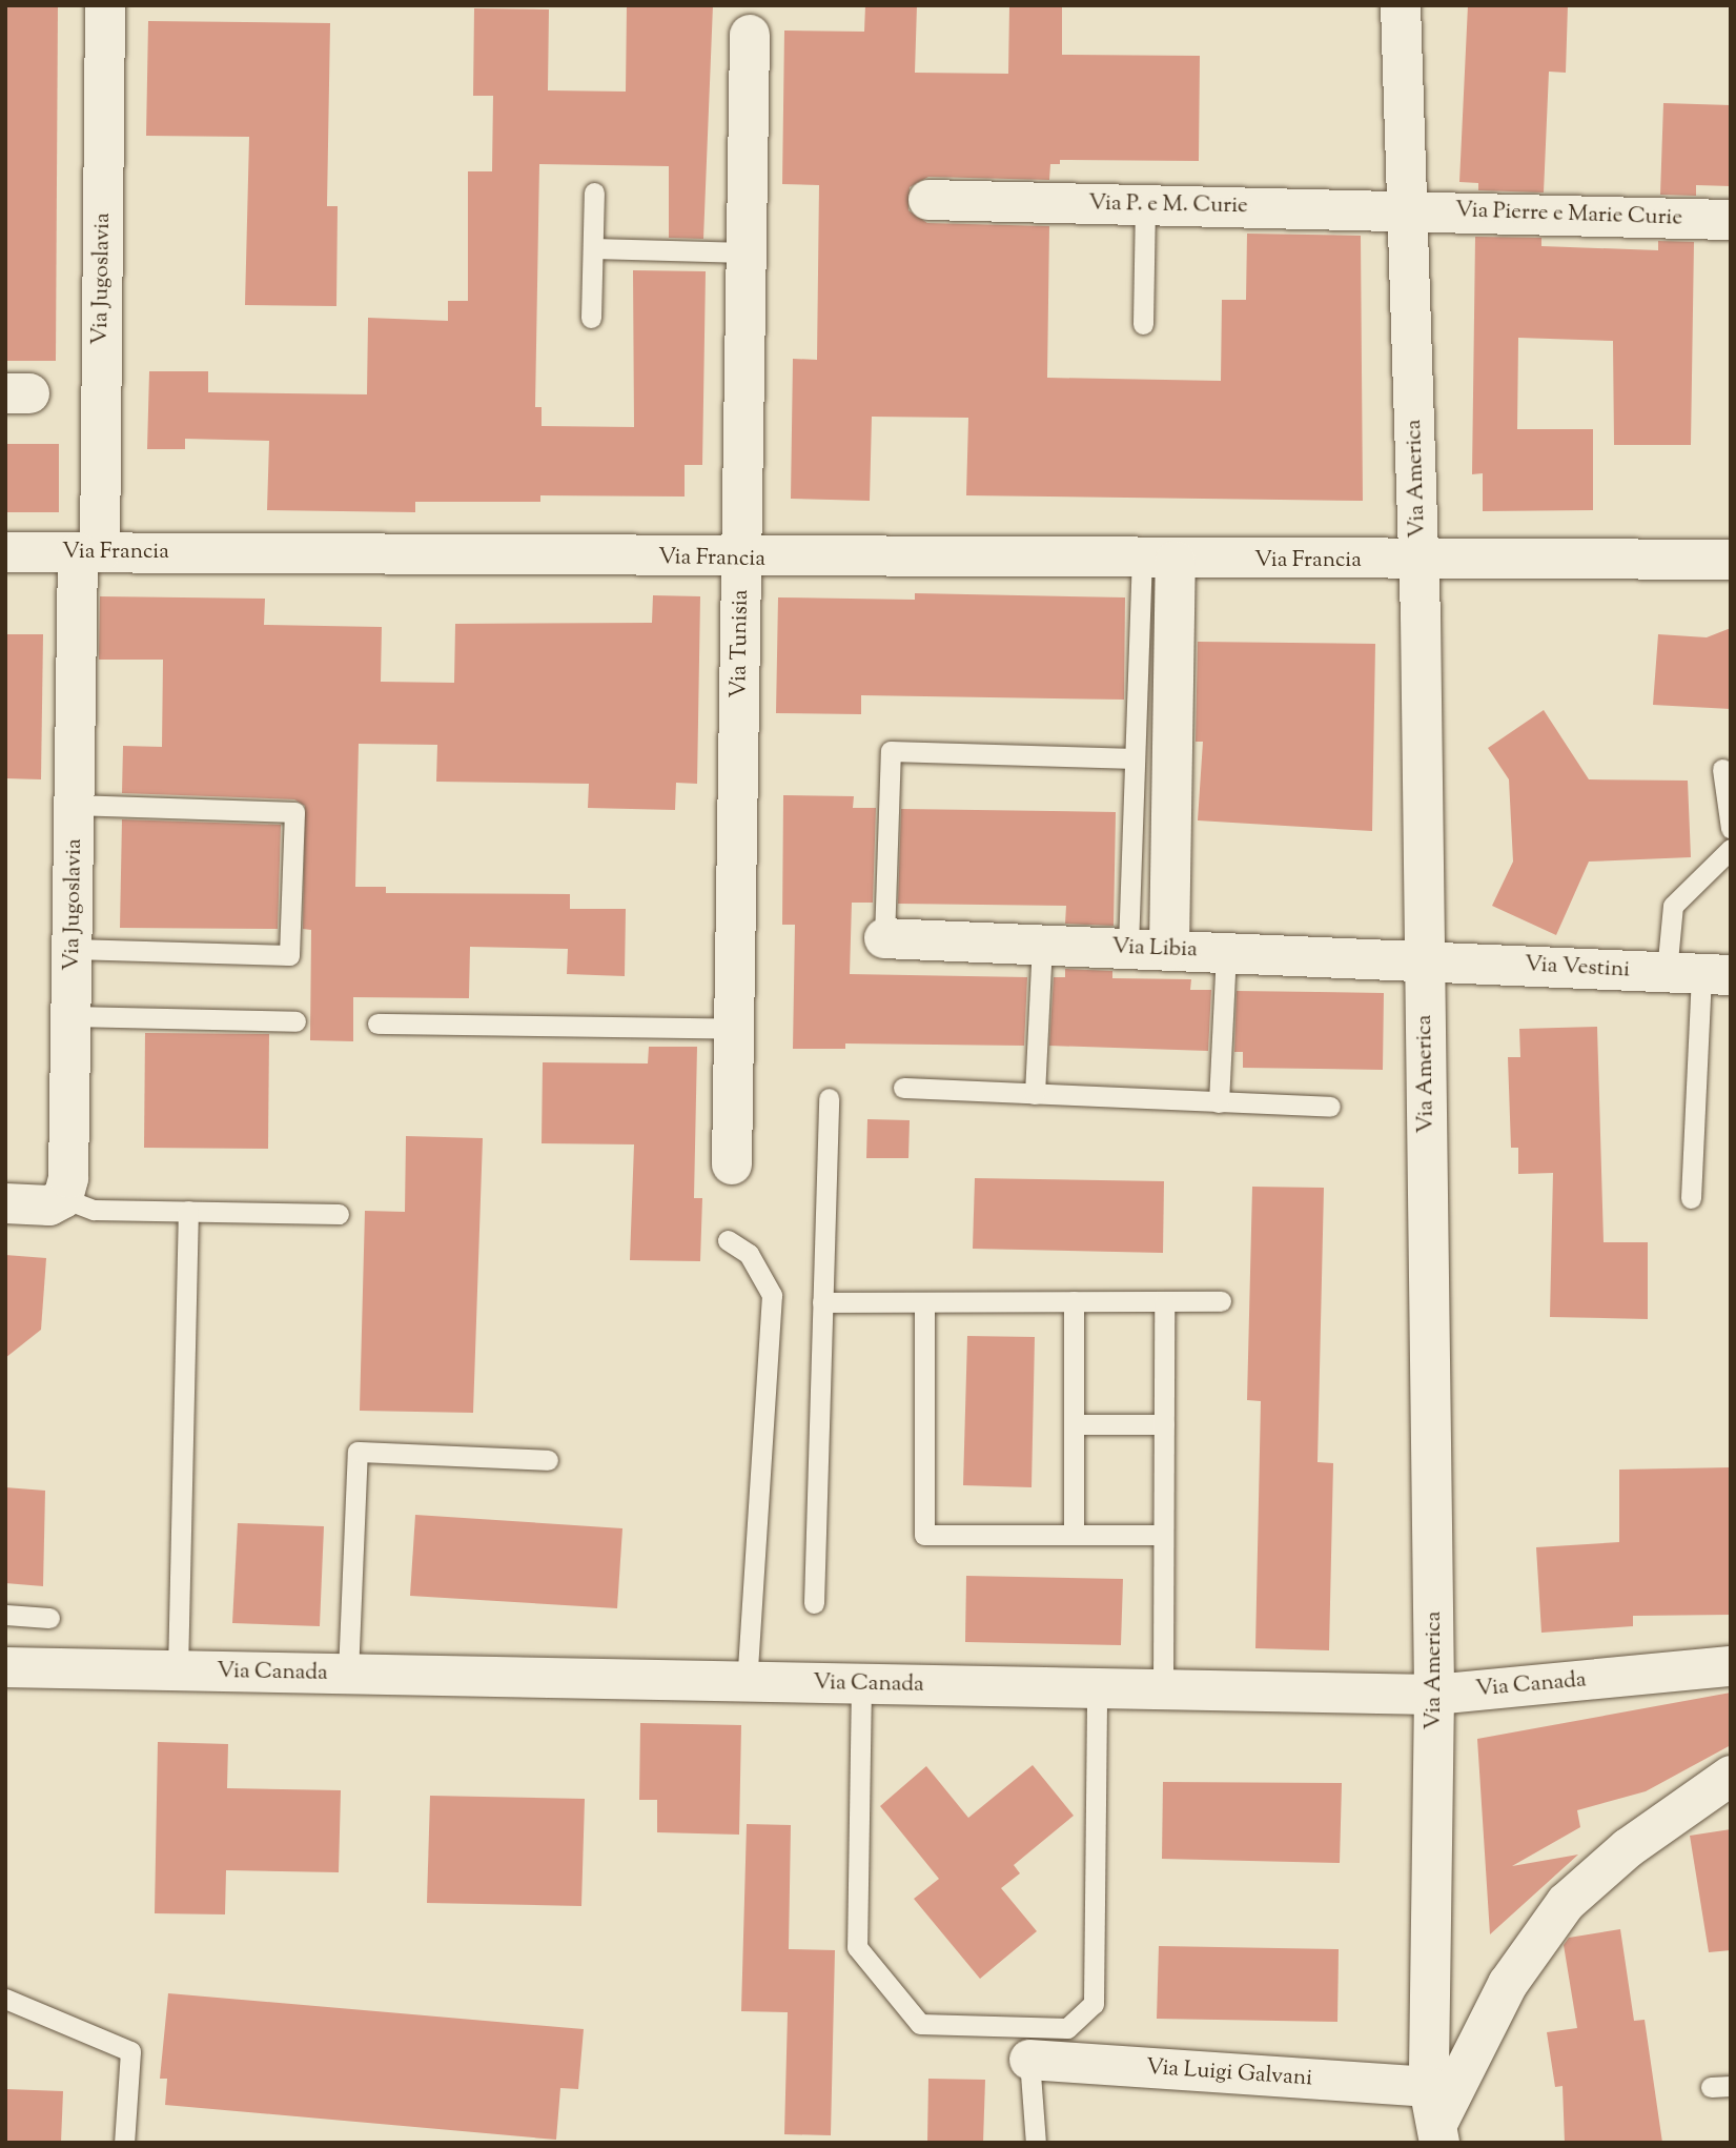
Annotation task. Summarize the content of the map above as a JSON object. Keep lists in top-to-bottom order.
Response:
{
  "streets": {
    "street": [
      "Via P. e M. Curie",
      "Via Pierre e Marie Curie",
      "Via Jugoslavia",
      "Via America",
      "Via Francia",
      "Via Tunisia",
      "Via Libia",
      "Via Vestini",
      "Via Canada",
      "Via Luigi Galvani"
    ]
  },
  "crossings": [
    ["Via P. e M. Curie", "Via Pierre e Marie Curie"],
    ["Via P. e M. Curie", "Via America"],
    ["Via Pierre e Marie Curie", "Via America"],
    ["Via Jugoslavia", "Via Francia"],
    ["Via America", "Via Francia"],
    ["Via America", "Via Libia"],
    ["Via America", "Via Vestini"],
    ["Via America", "Via Canada"],
    ["Via America", "Via Luigi Galvani"],
    ["Via Francia", "Via Tunisia"],
    ["Via Libia", "Via Vestini"]
  ]
}
